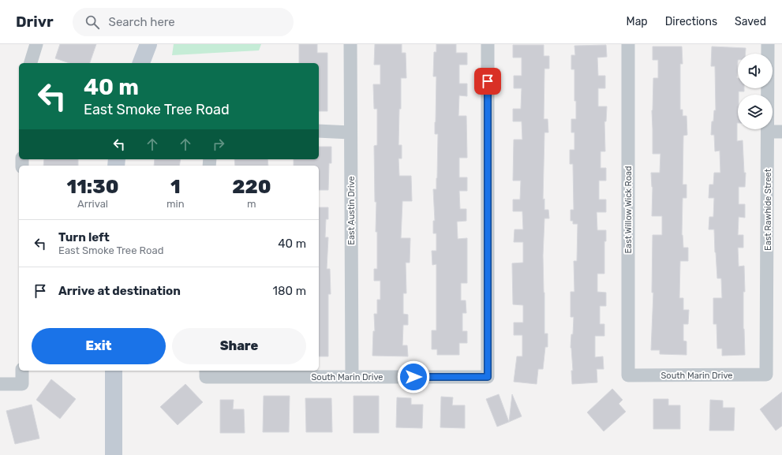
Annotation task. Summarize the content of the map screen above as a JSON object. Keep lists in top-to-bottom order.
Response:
{
  "streets": {
    "street": [
      "East Willow Wick Road",
      "East Rawhide Street",
      "East Austin Drive",
      "South Marin Drive"
    ]
  },
  "crossings": [
    ["East Willow Wick Road", "South Marin Drive"],
    ["East Rawhide Street", "South Marin Drive"],
    ["East Austin Drive", "South Marin Drive"]
  ],
  "page": {
    "header": "Drivr",
    "search": "Search here",
    "nav": ["Map", "Directions", "Saved"],
    "turn": ["40 m", "East Smoke Tree Road"],
    "eta": [
      "11:30",
      "Arrival",
      "1",
      "min",
      "220",
      "m"
    ],
    "list": [
      {
        "name": "Turn left",
        "note": "East Smoke Tree Road",
        "value": "40 m"
      },
      {
        "name": "Arrive at destination",
        "value": "180 m"
      }
    ],
    "buttons": ["Exit", "Share"]
  }
}
